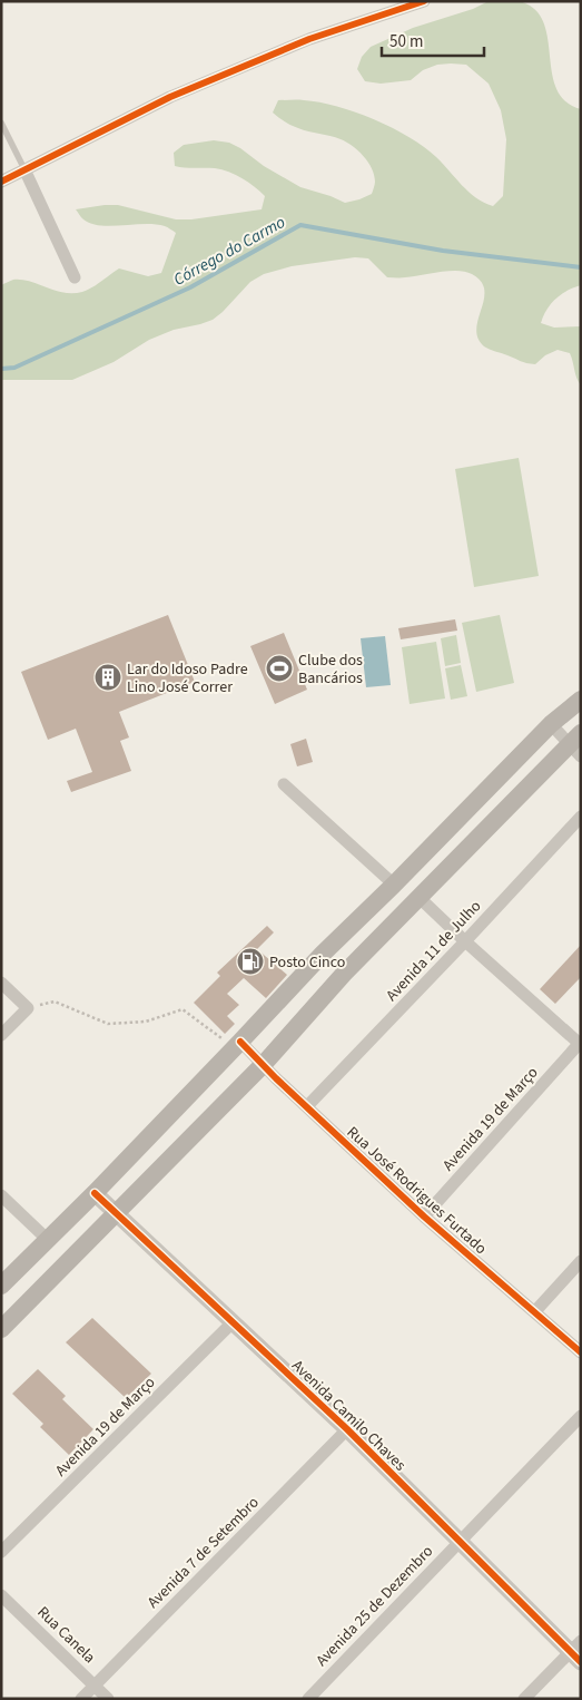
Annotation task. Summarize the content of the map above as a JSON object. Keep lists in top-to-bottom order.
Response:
{
  "streets": {
    "street": [
      "Avenida 11 de Julho",
      "Avenida 19 de Março",
      "Rua José Rodrigues Furtado",
      "Avenida Camilo Chaves",
      "Avenida 7 de Setembro",
      "Avenida 25 de Dezembro",
      "Rua Canela"
    ]
  },
  "crossings": [
    ["Avenida 11 de Julho", "Rua José Rodrigues Furtado"],
    ["Avenida 19 de Março", "Rua José Rodrigues Furtado"],
    ["Avenida 19 de Março", "Avenida Camilo Chaves"],
    ["Avenida Camilo Chaves", "Avenida 7 de Setembro"],
    ["Avenida Camilo Chaves", "Avenida 25 de Dezembro"],
    ["Avenida 7 de Setembro", "Rua Canela"]
  ],
  "water": ["Córrego do Carmo"],
  "places": {
    "sports": ["Clube dos Bancários"],
    "building": ["Lar do Idoso Padre Lino José Correr"],
    "fuel station": ["Posto Cinco"]
  },
  "scale_bar": "50 m"
}
